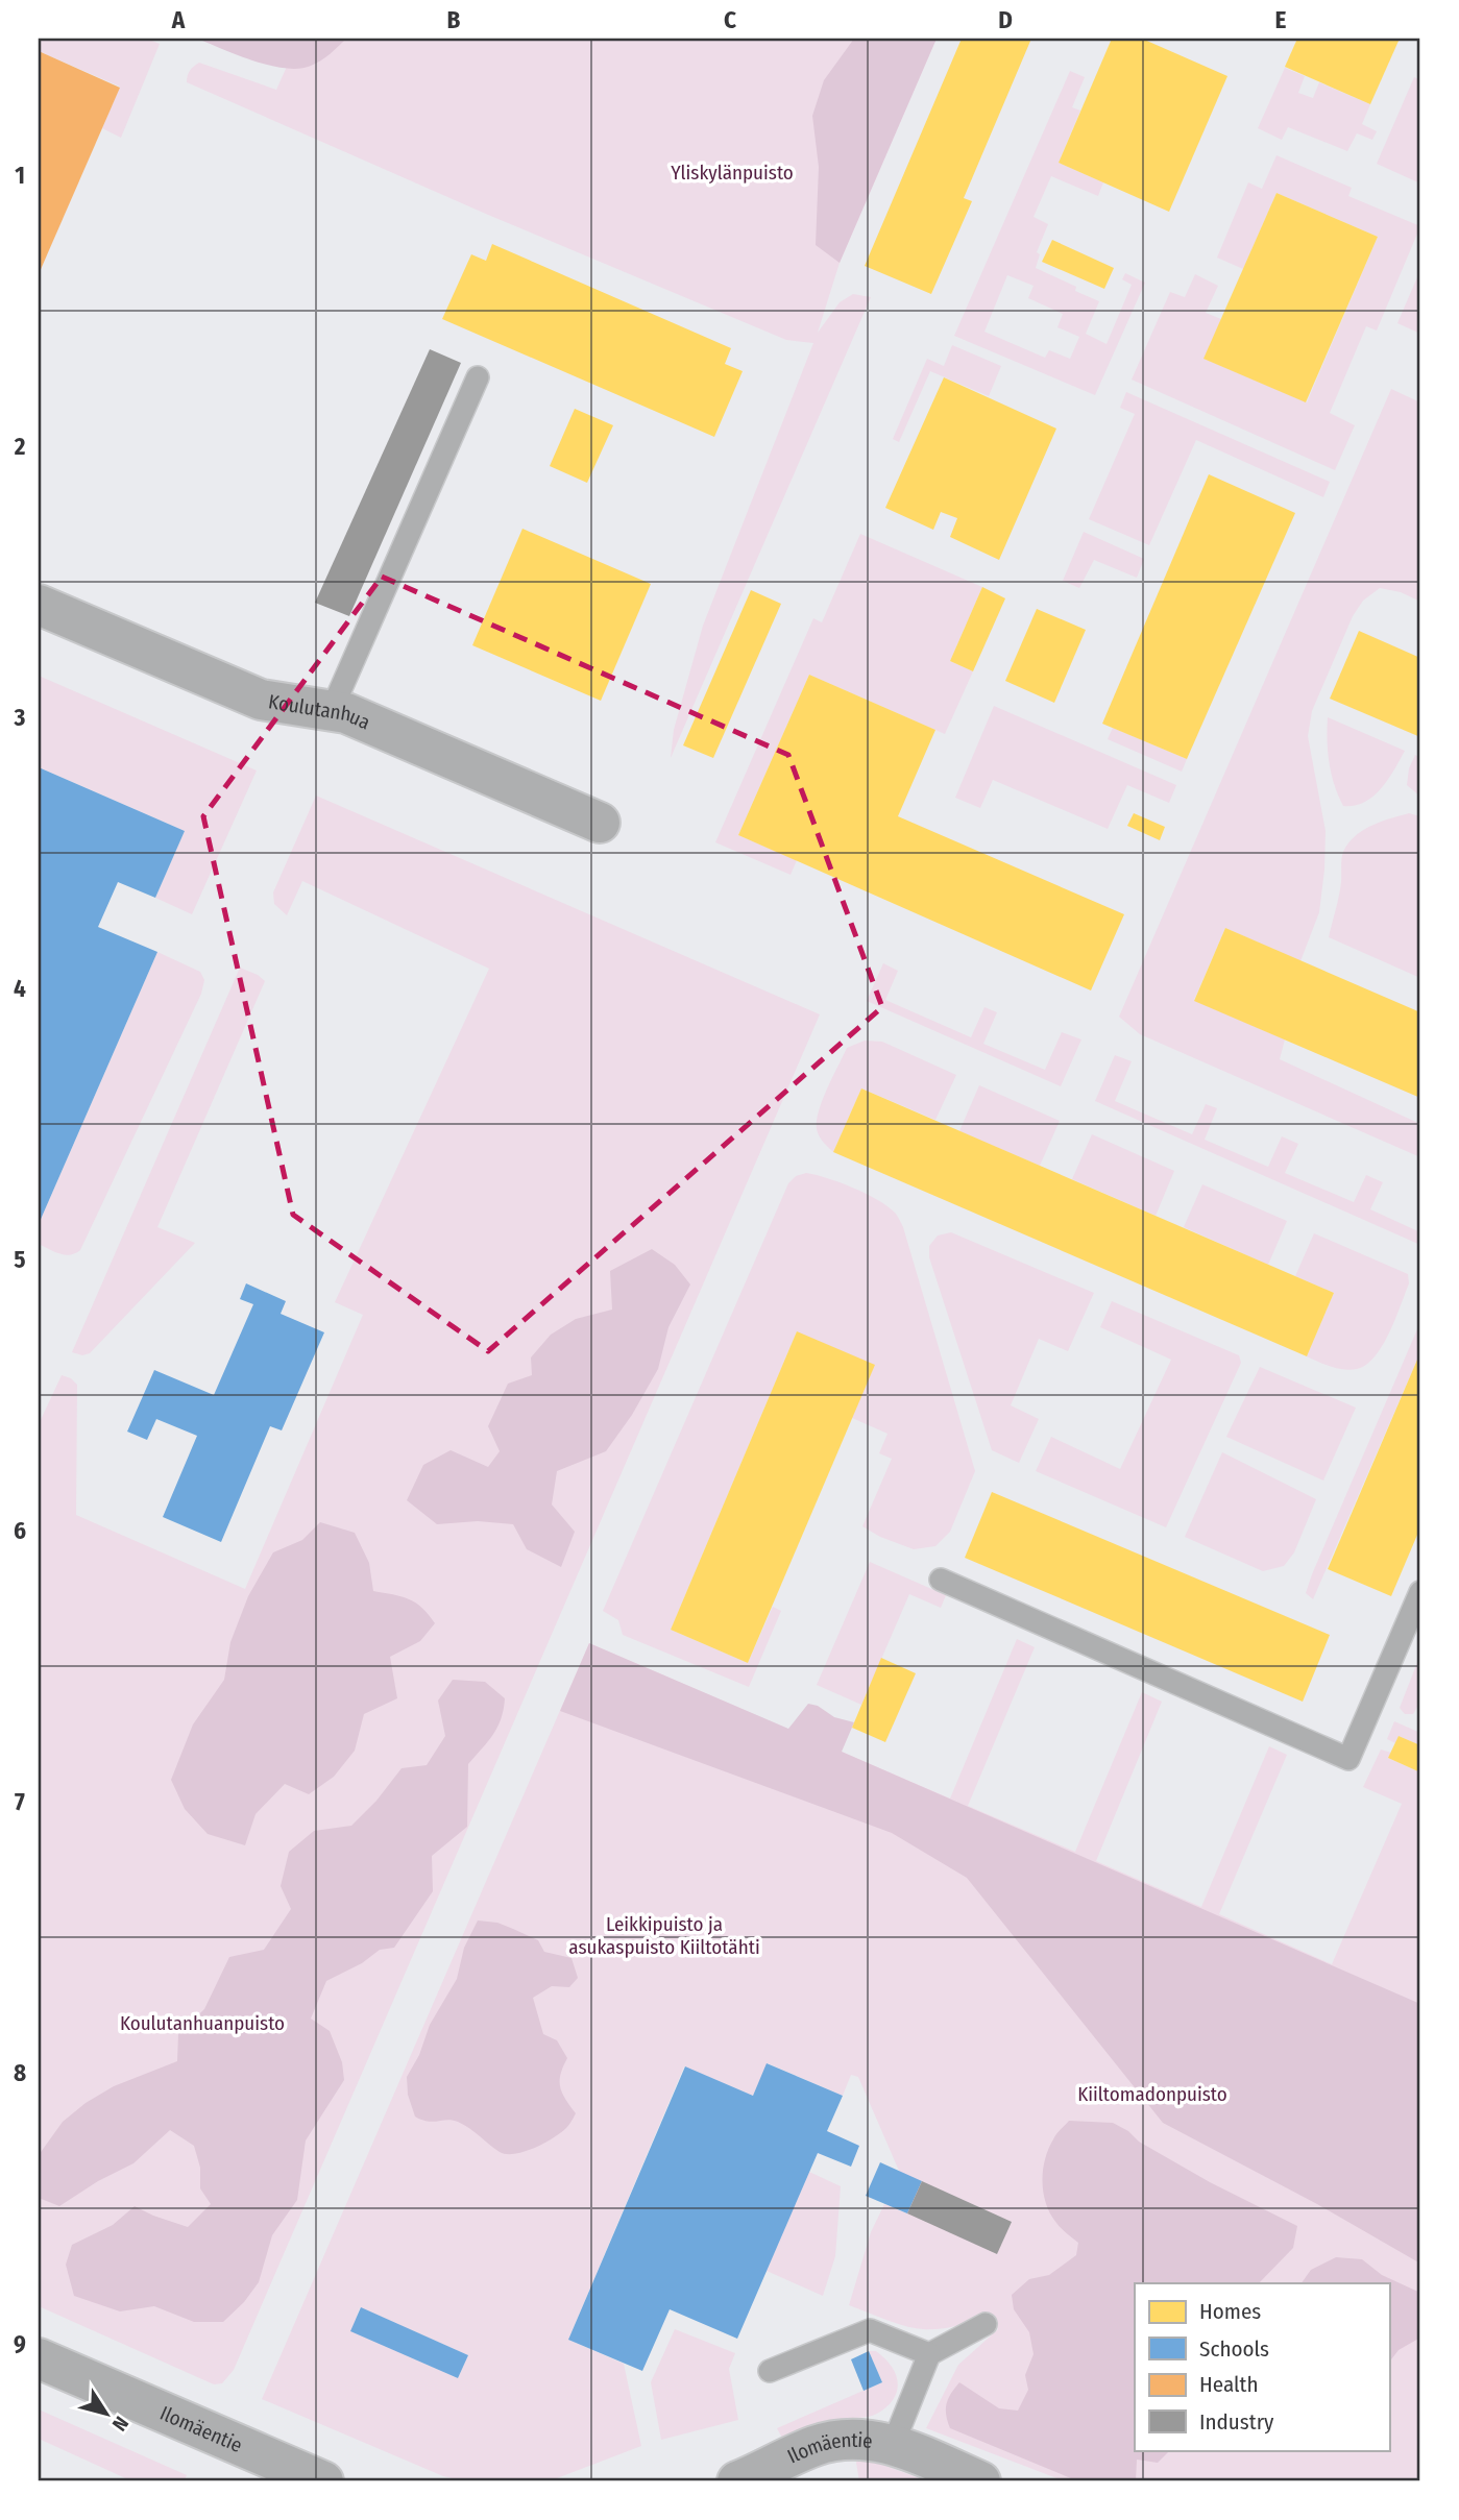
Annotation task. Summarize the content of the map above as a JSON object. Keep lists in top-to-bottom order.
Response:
{
  "streets": {
    "street": ["Koulutanhua", "Ilomäentie"]
  },
  "parks": [
    "Yliskylänpuisto",
    "Leikkipuisto ja asukaspuisto Kiiltotähti",
    "Koulutanhuanpuisto",
    "Kiiltomadonpuisto"
  ],
  "legend": [
    "Homes",
    "Schools",
    "Health",
    "Industry"
  ],
  "north": "bottom right",
  "grid": {
    "columns": [
      "A",
      "B",
      "C",
      "D",
      "E"
    ],
    "rows": [
      "1",
      "2",
      "3",
      "4",
      "5",
      "6",
      "7",
      "8",
      "9"
    ]
  }
}
